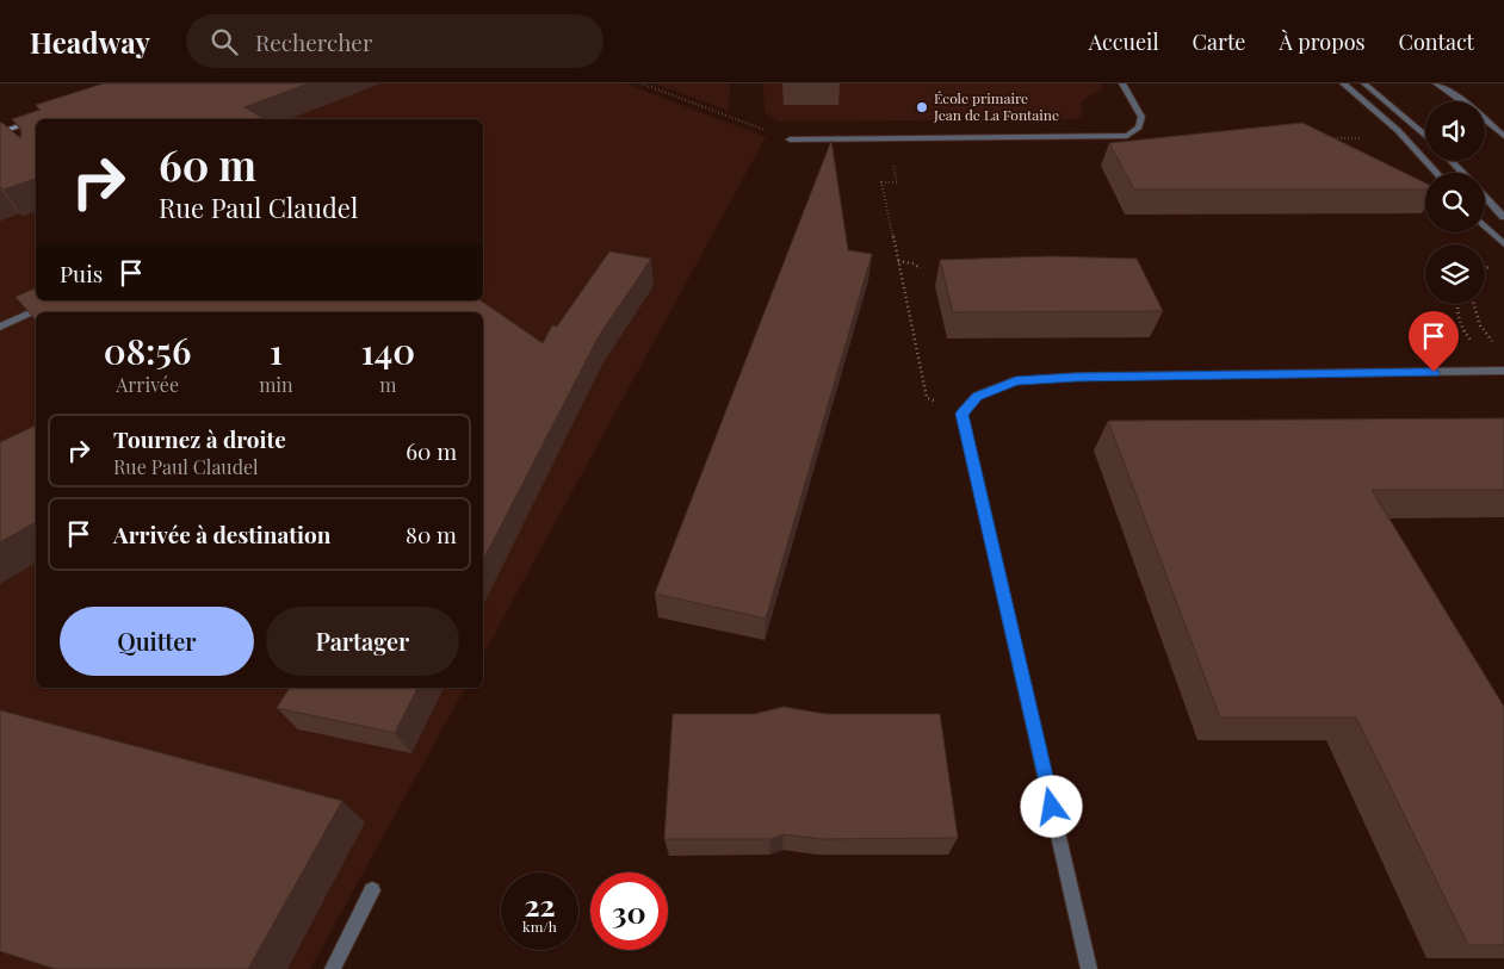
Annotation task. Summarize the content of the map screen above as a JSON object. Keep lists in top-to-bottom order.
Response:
{
  "places": ["École primaire Jean de La Fontaine"],
  "page": {
    "header": "Headway",
    "search": "Rechercher",
    "nav": [
      "Accueil",
      "Carte",
      "À propos",
      "Contact"
    ],
    "turn": ["60 m", "Rue Paul Claudel"],
    "then": "Puis",
    "eta": [
      "08:56",
      "Arrivée",
      "1",
      "min",
      "140",
      "m"
    ],
    "list": [
      {
        "name": "Tournez à droite",
        "note": "Rue Paul Claudel",
        "value": "60 m"
      },
      {
        "name": "Arrivée à destination",
        "value": "80 m"
      }
    ],
    "buttons": ["Quitter", "Partager"],
    "speed": "22 km/h",
    "limit": "30"
  }
}
